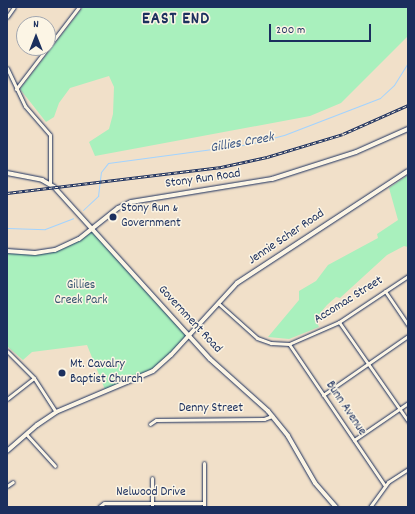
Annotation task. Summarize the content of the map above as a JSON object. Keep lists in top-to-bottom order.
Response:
{
  "streets": {
    "street": [
      "Stony Run Road",
      "Jennie Scher Road",
      "Accomac Street",
      "Government Road",
      "Denny Street",
      "Bunn Avenue",
      "Nelwood Drive"
    ]
  },
  "crossings": [
    ["Stony Run Road", "Government Road"],
    ["Jennie Scher Road", "Accomac Street"],
    ["Jennie Scher Road", "Government Road"],
    ["Accomac Street", "Bunn Avenue"],
    ["Government Road", "Denny Street"]
  ],
  "districts": ["EAST END"],
  "water": ["Gillies Creek"],
  "parks": ["Gillies Creek Park"],
  "places": ["Stony Run & Government", "Mt. Cavalry Baptist Church"],
  "scale_bar": "200 m",
  "north": "top"
}
